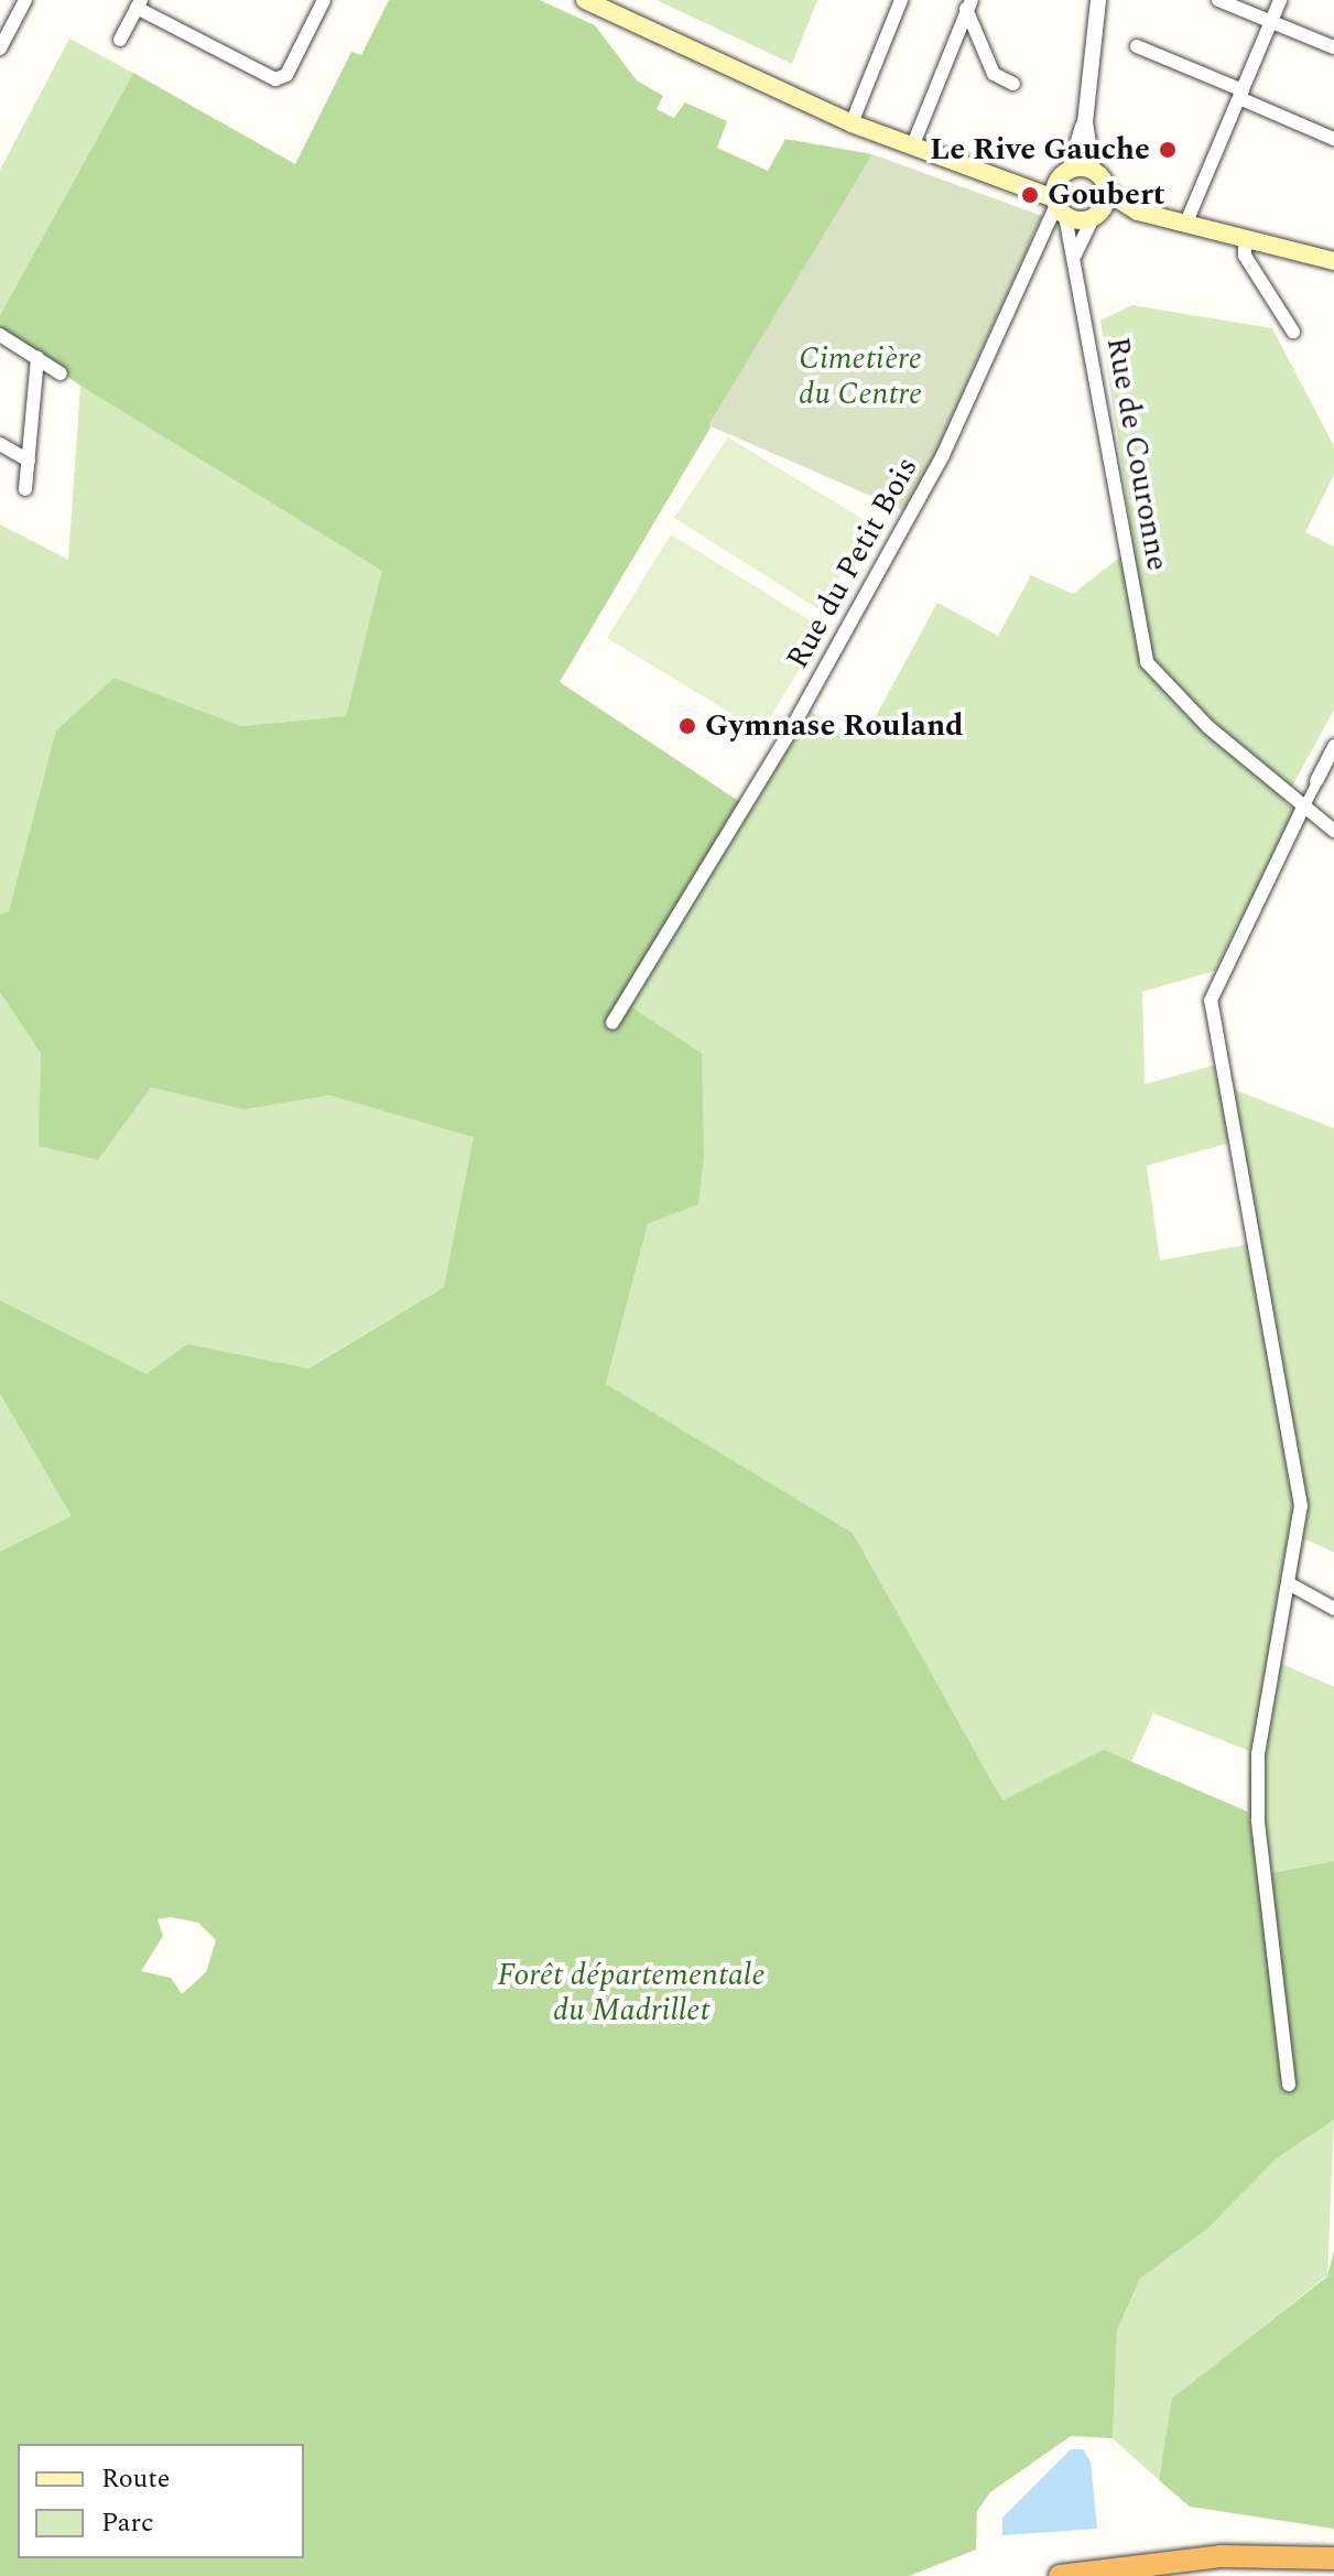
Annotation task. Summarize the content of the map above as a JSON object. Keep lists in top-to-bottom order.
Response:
{
  "streets": {
    "street": ["Rue de Couronne", "Rue du Petit Bois"]
  },
  "crossings": [
    ["Rue de Couronne", "Rue du Petit Bois"]
  ],
  "parks": ["Cimetière du Centre", "Forêt départementale du Madrillet"],
  "places": ["Le Rive Gauche", "Goubert", "Gymnase Rouland"],
  "legend": ["Route", "Parc"]
}
